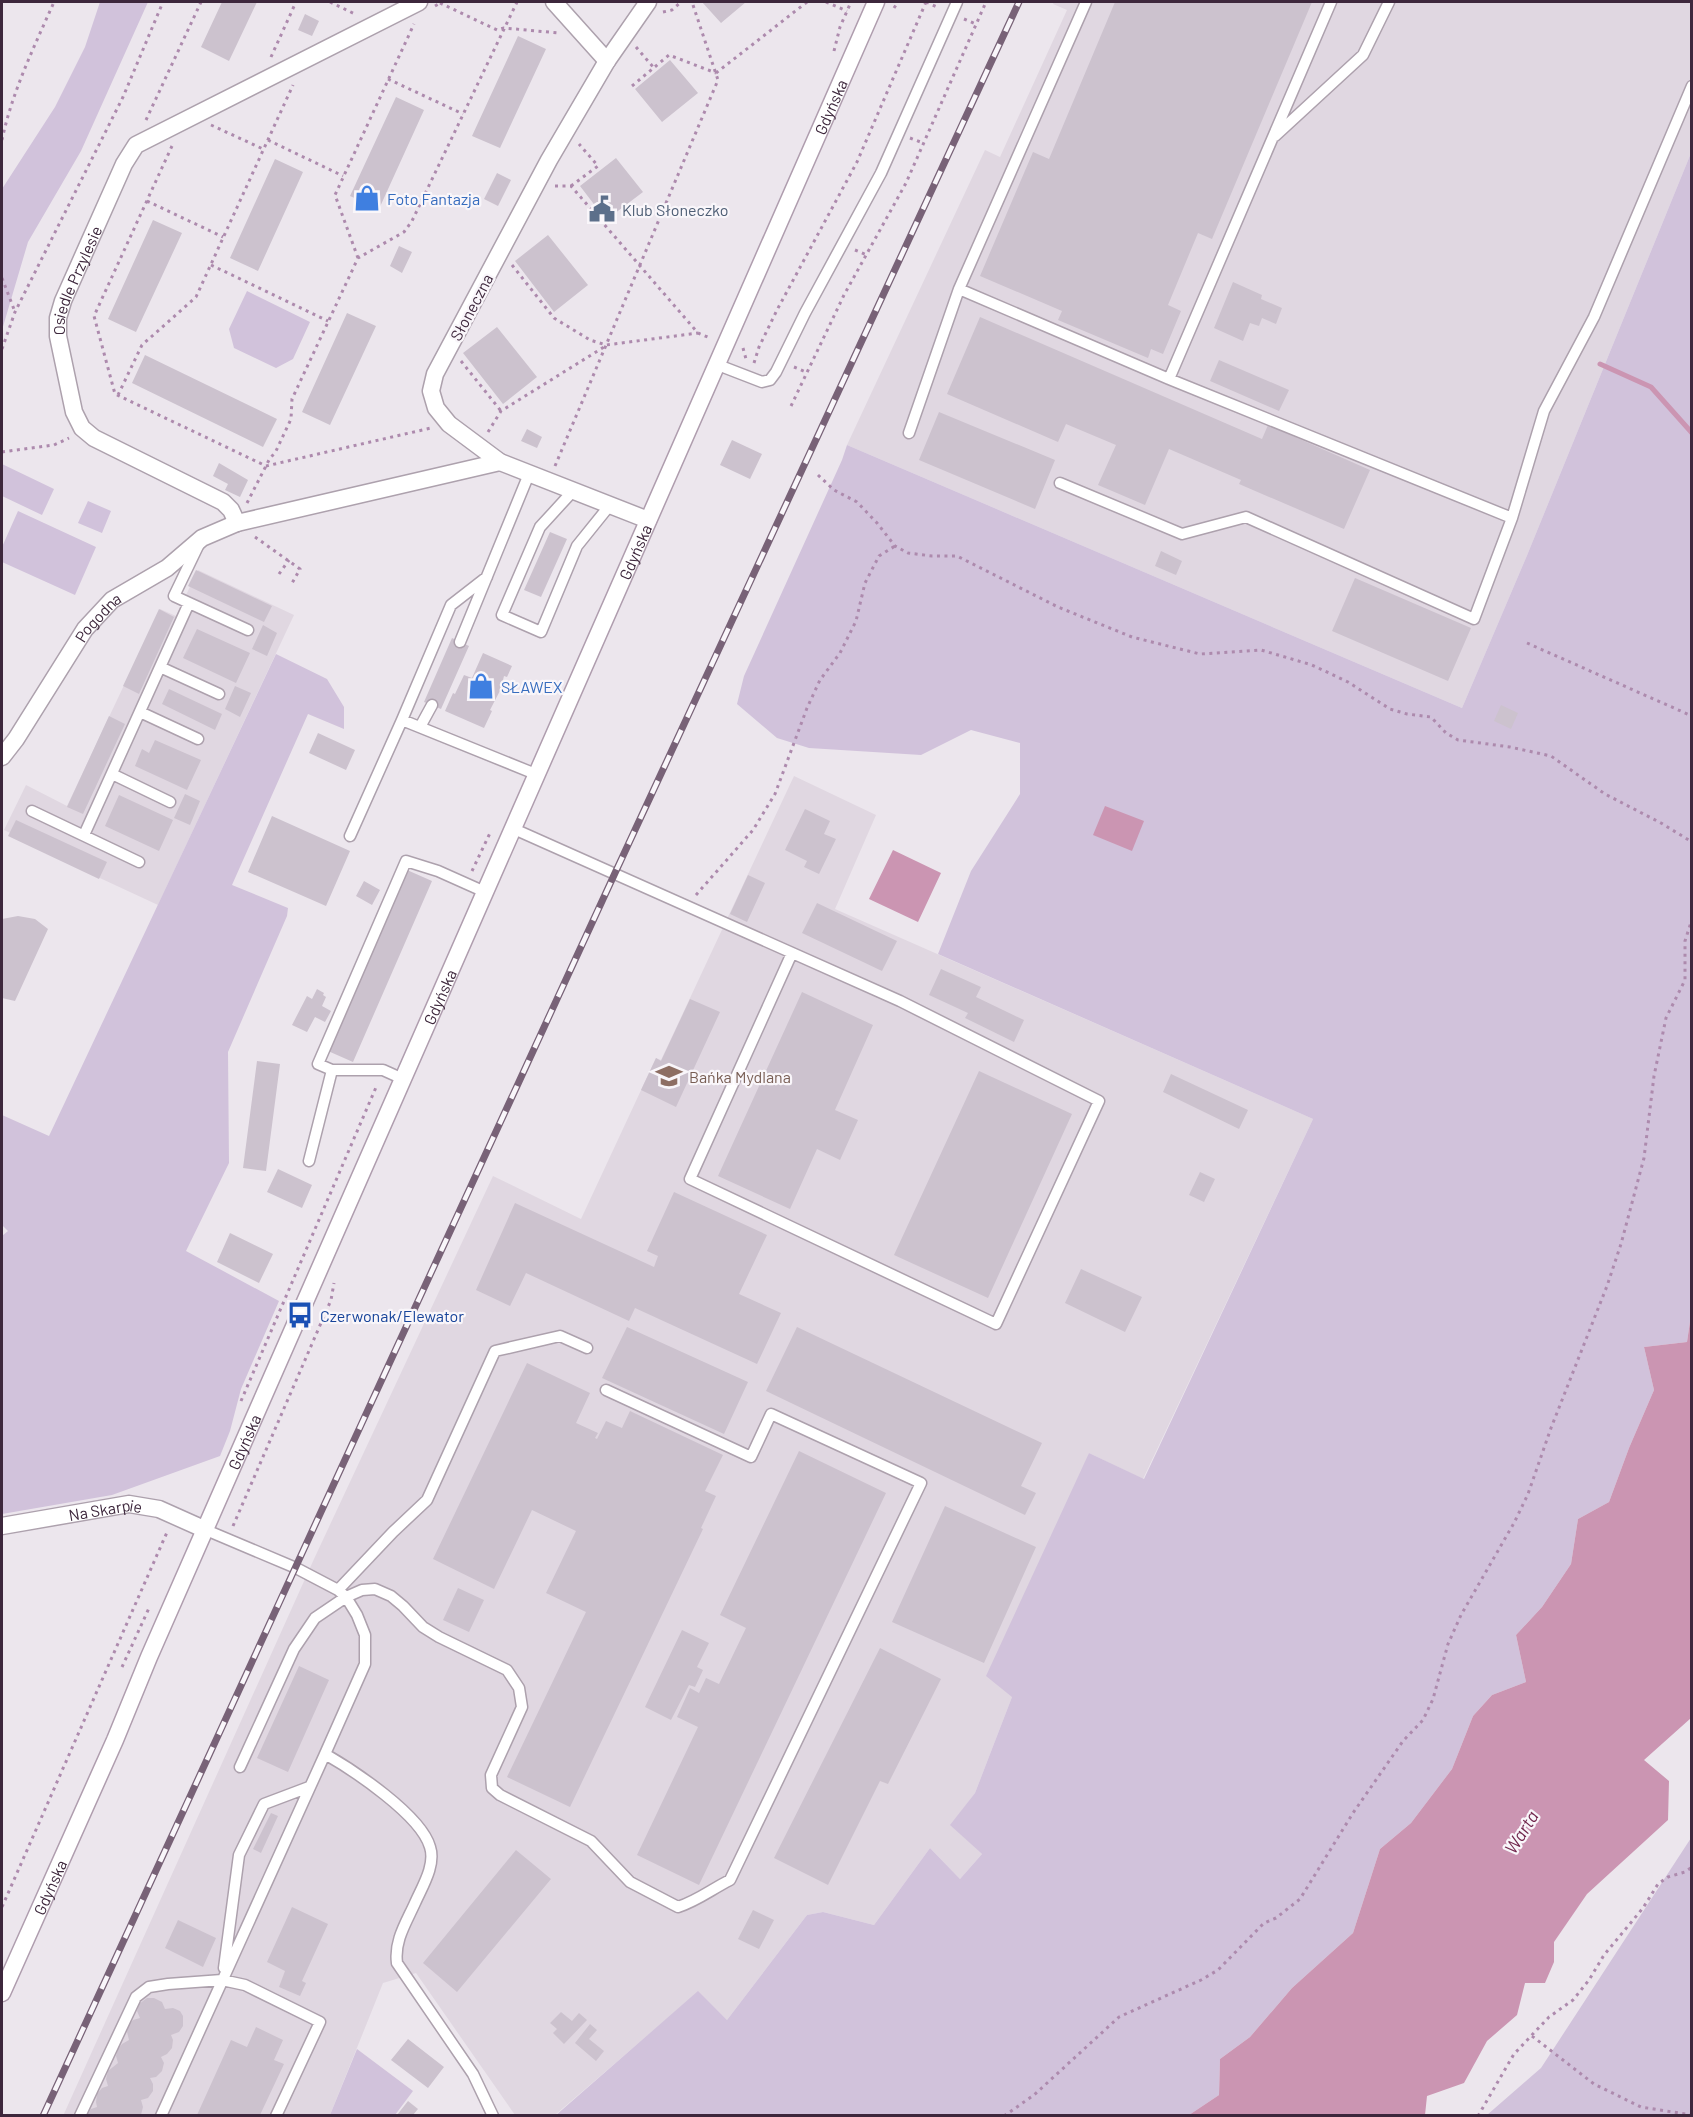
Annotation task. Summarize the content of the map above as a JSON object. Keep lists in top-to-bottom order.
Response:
{
  "streets": {
    "street": [
      "Gdyńska",
      "Osiedle Przylesie",
      "Słoneczna",
      "Pogodna",
      "Na Skarpie"
    ]
  },
  "crossings": [
    ["Gdyńska", "Słoneczna"],
    ["Gdyńska", "Na Skarpie"]
  ],
  "water": ["Warta"],
  "places": {
    "shop": ["Foto Fantazja", "SŁAWEX"],
    "public building": ["Klub Słoneczko"],
    "school or university": ["Bańka Mydlana"],
    "bus stop": ["Czerwonak/Elewator"]
  }
}
